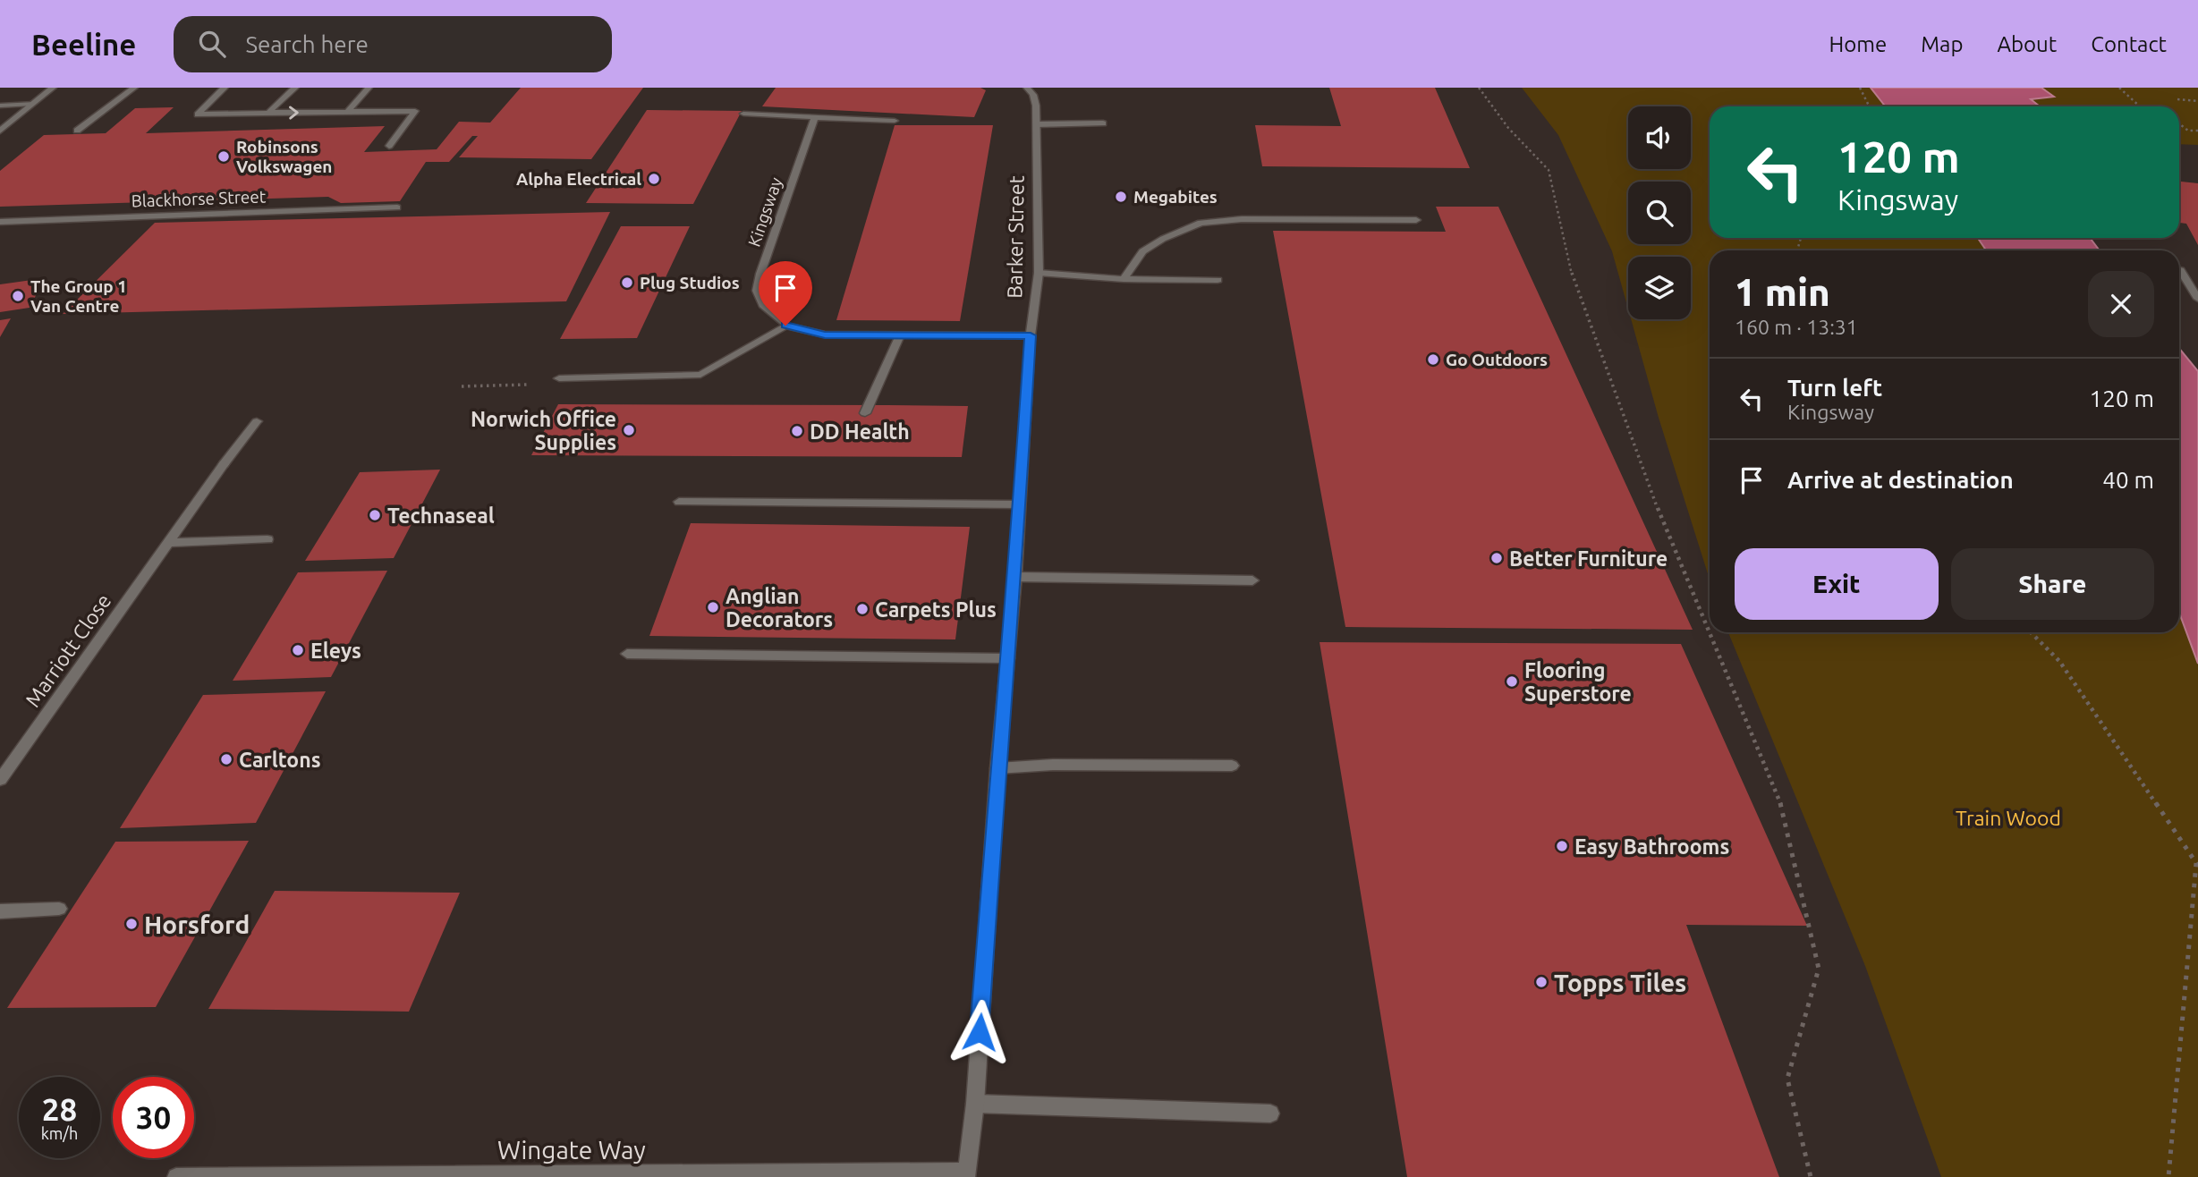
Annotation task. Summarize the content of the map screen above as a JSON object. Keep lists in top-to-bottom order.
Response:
{
  "streets": {
    "street": [
      "Blackhorse Street",
      "Kingsway",
      "Barker Street",
      "Marriott Close",
      "Wingate Way"
    ]
  },
  "crossings": [
    ["Barker Street", "Wingate Way"]
  ],
  "parks": ["Train Wood"],
  "places": [
    "Robinsons Volkswagen",
    "Alpha Electrical",
    "Megabites",
    "Plug Studios",
    "The Group 1 Van Centre",
    "Go Outdoors",
    "Norwich Office Supplies",
    "DD Health",
    "Technaseal",
    "Better Furniture",
    "Anglian Decorators",
    "Carpets Plus",
    "Eleys",
    "Flooring Superstore",
    "Carltons",
    "Easy Bathrooms",
    "Horsford",
    "Topps Tiles"
  ],
  "page": {
    "header": "Beeline",
    "search": "Search here",
    "nav": [
      "Home",
      "Map",
      "About",
      "Contact"
    ],
    "turn": ["120 m", "Kingsway"],
    "heading": ["1 min", "160 m · 13:31"],
    "list": [
      {
        "name": "Turn left",
        "note": "Kingsway",
        "value": "120 m"
      },
      {
        "name": "Arrive at destination",
        "value": "40 m"
      }
    ],
    "buttons": ["Exit", "Share"],
    "speed": "28 km/h",
    "limit": "30"
  }
}
